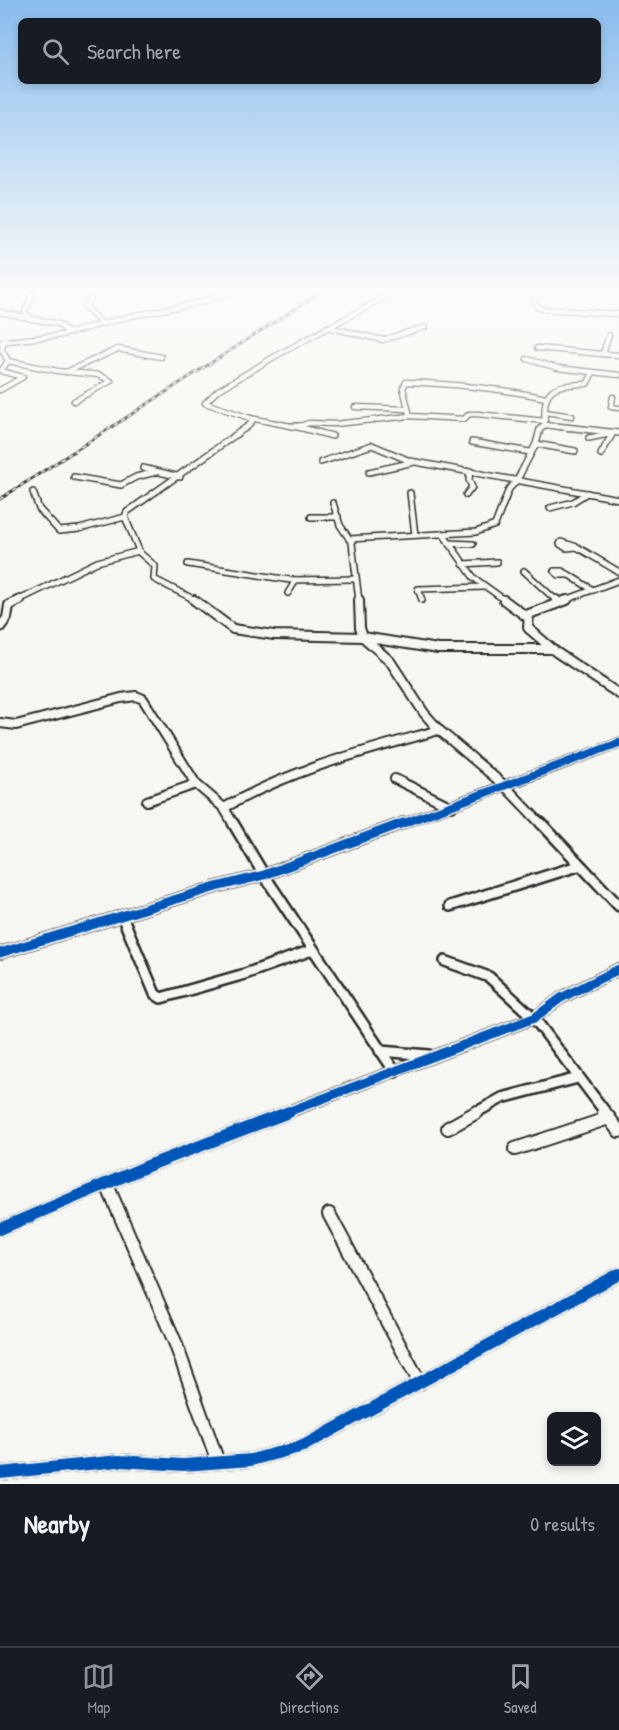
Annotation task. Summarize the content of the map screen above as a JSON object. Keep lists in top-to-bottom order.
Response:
{
  "page": {
    "search": "Search here",
    "heading": ["Nearby", "0 results"],
    "nav": ["Map", "Directions", "Saved"]
  }
}
